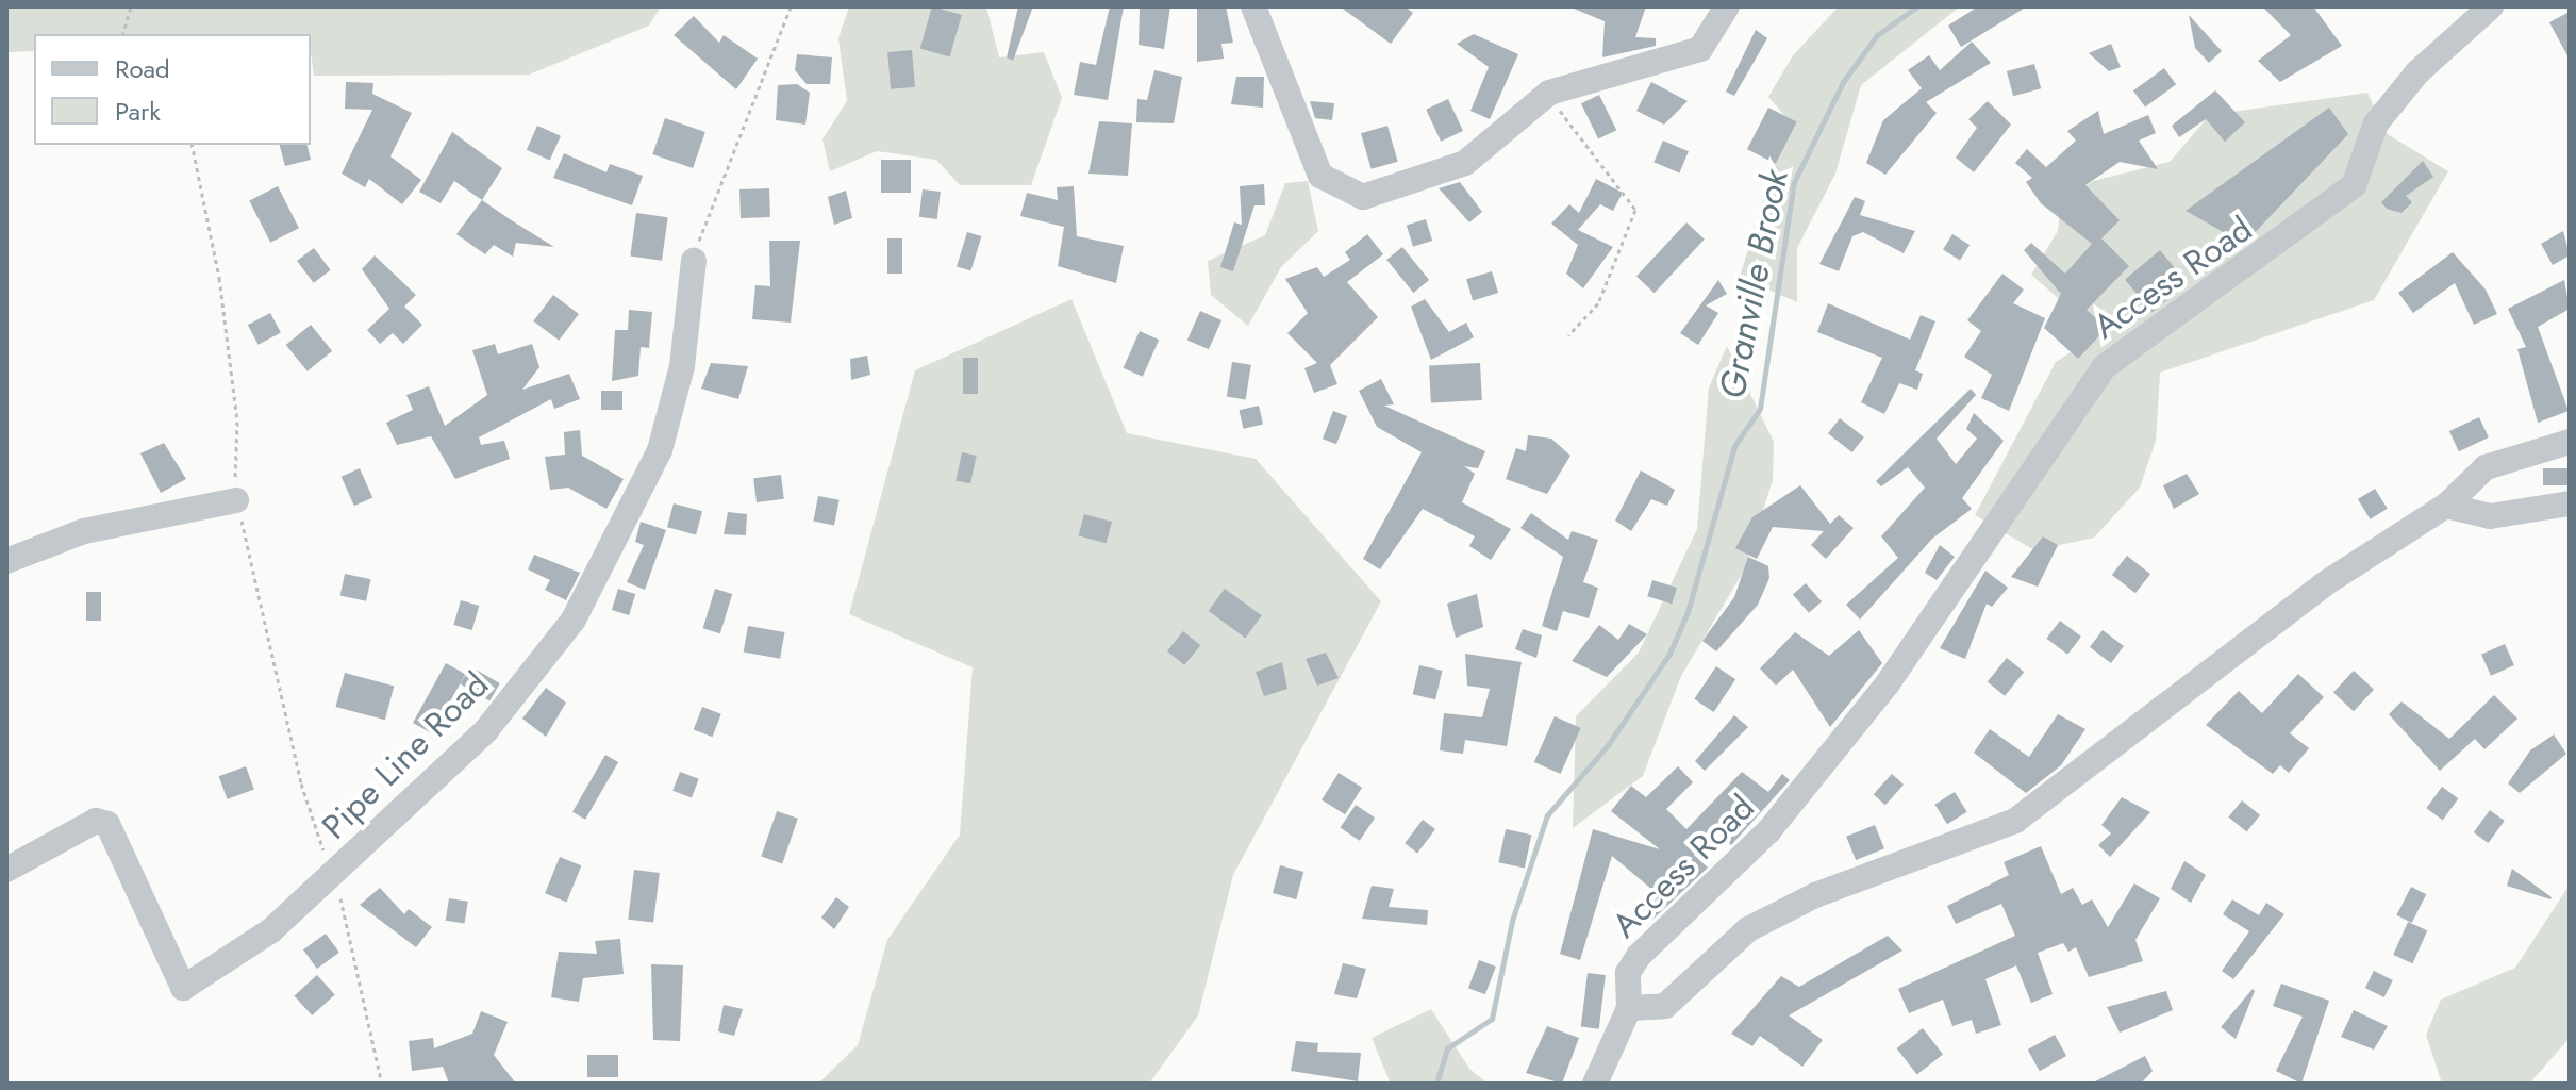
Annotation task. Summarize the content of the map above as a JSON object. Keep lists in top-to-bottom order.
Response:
{
  "streets": {
    "street": ["Access Road", "Pipe Line Road"]
  },
  "water": ["Granville Brook"],
  "legend": ["Road", "Park"]
}
